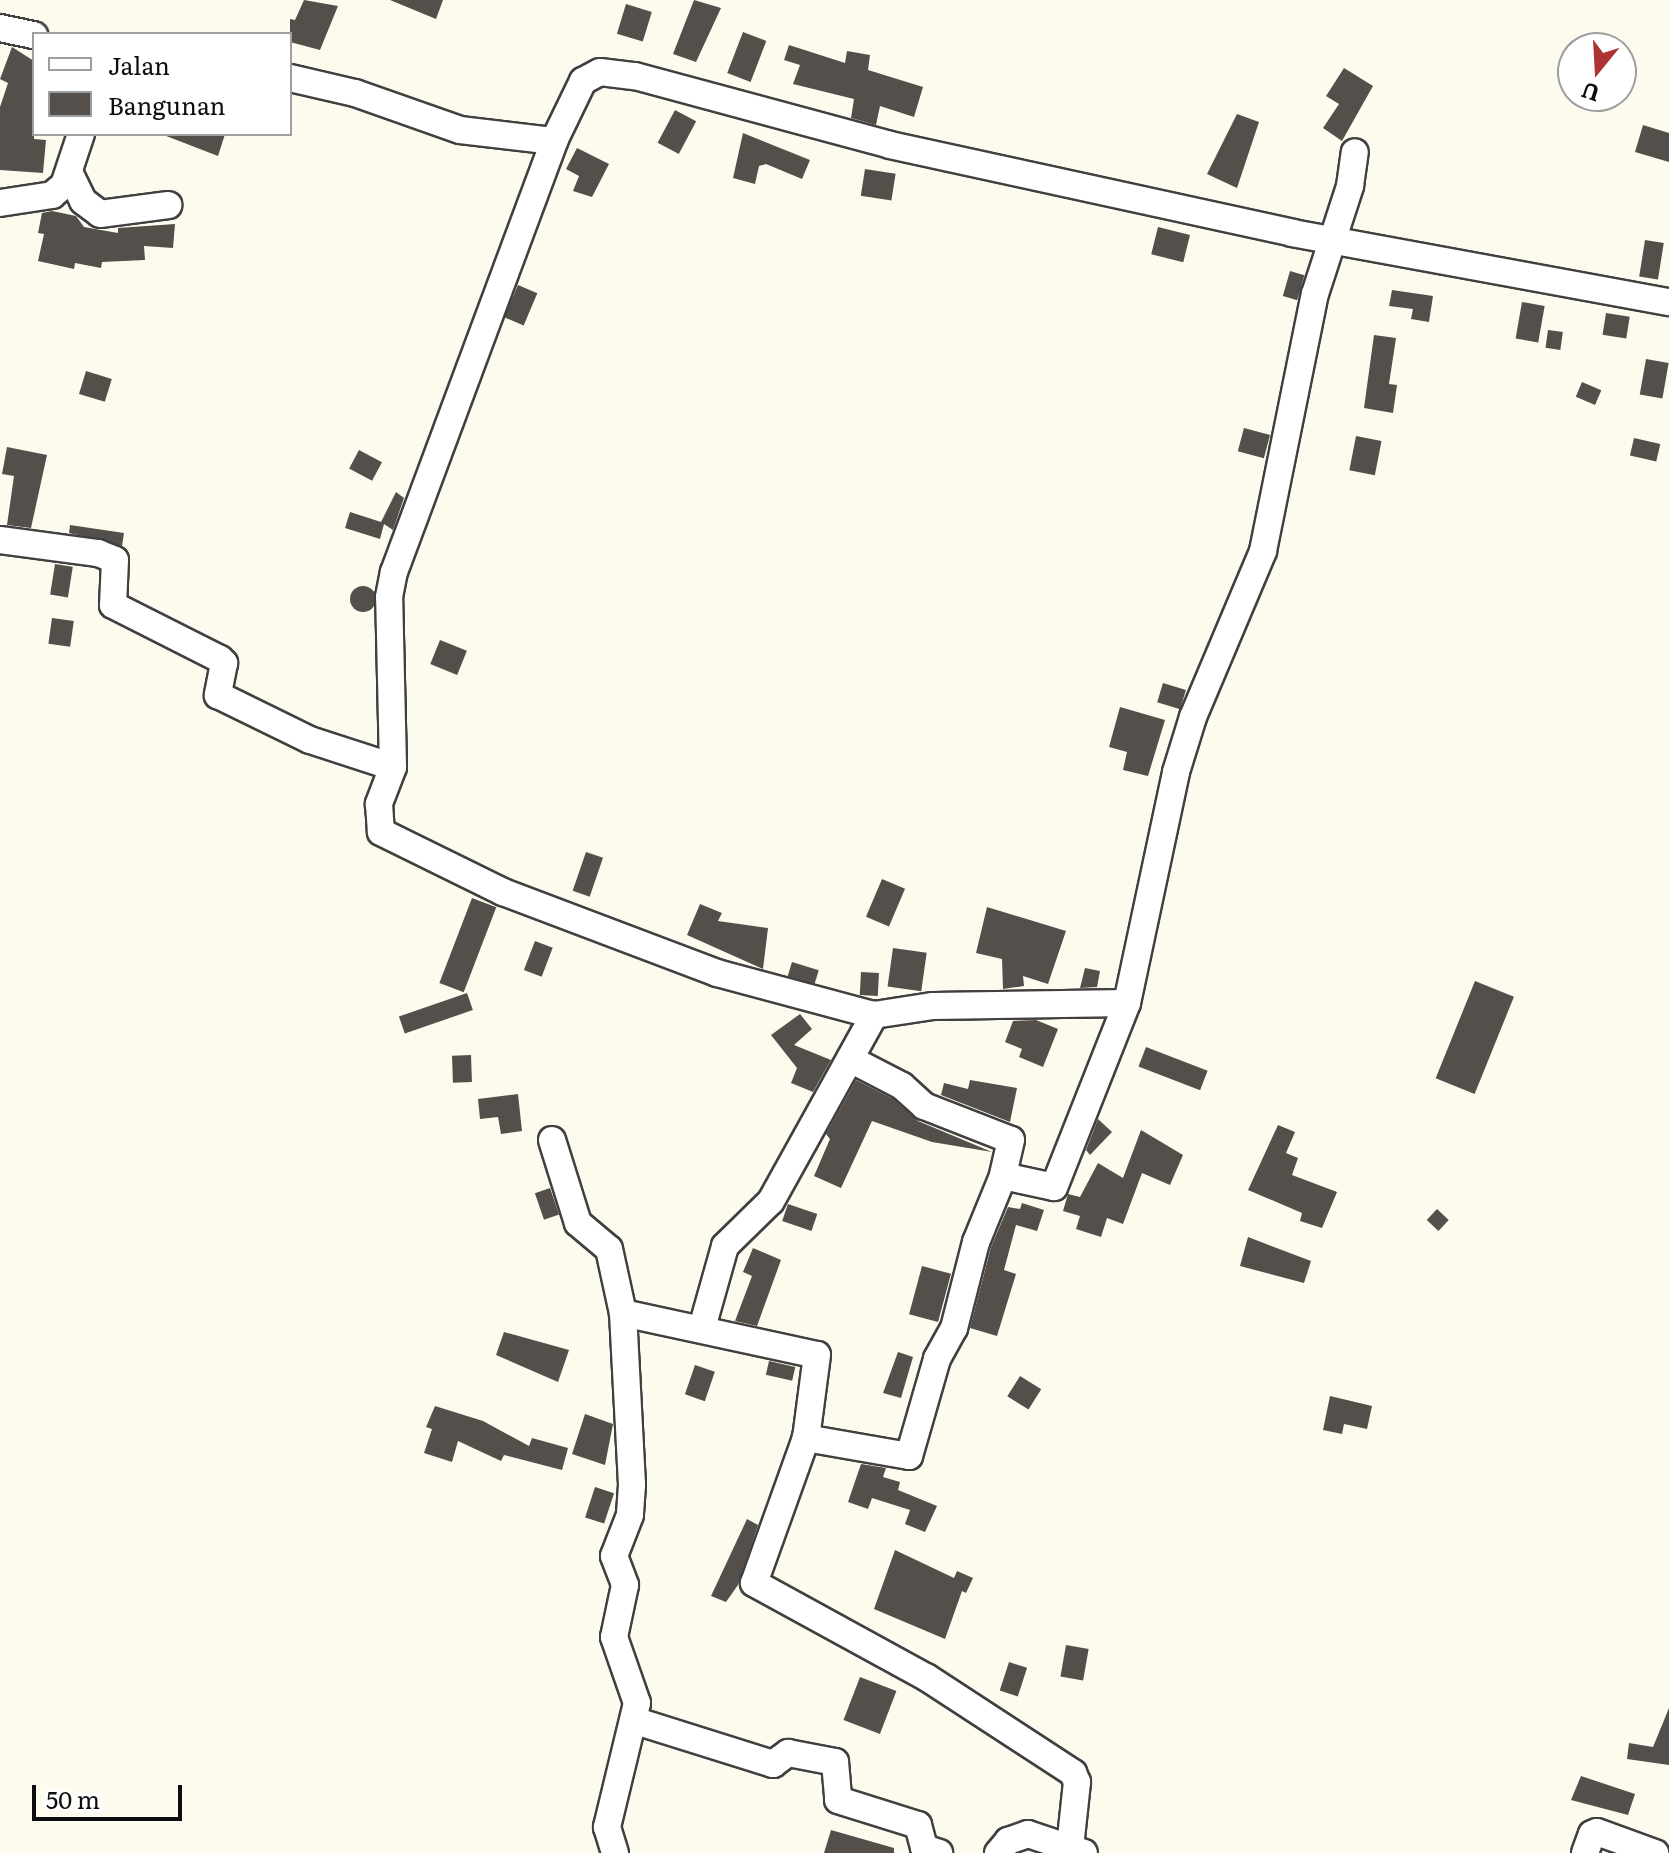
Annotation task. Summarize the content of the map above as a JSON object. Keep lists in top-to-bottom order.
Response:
{
  "legend": ["Jalan", "Bangunan"],
  "scale_bar": "50 m",
  "north": "bottom"
}
